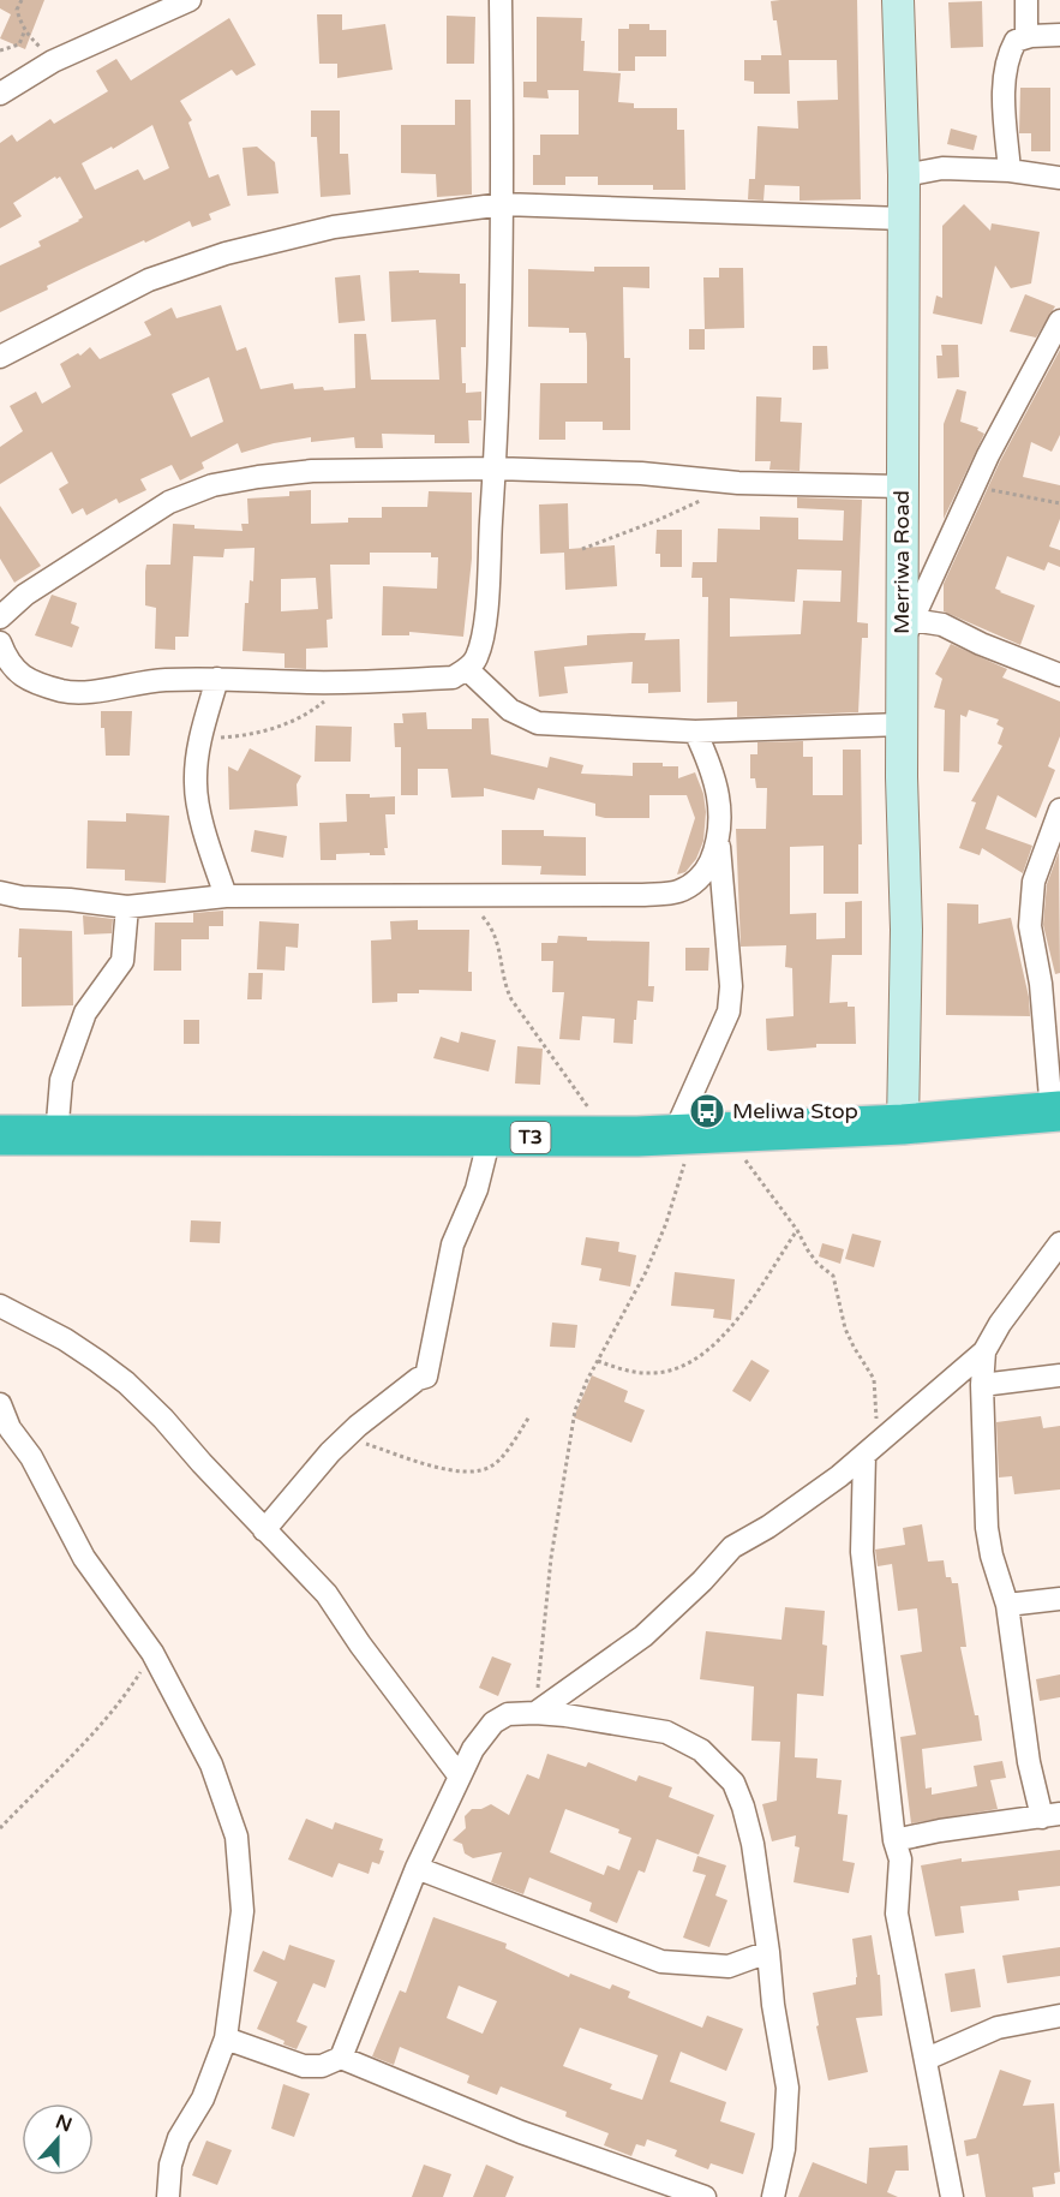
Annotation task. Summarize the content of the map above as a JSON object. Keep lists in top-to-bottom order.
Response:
{
  "streets": {
    "highway": ["T3"],
    "street": ["Merriwa Road"]
  },
  "crossings": [
    ["Merriwa Road", "T3"]
  ],
  "places": {
    "bus stop": ["Meliwa Stop"]
  },
  "north": "top"
}
